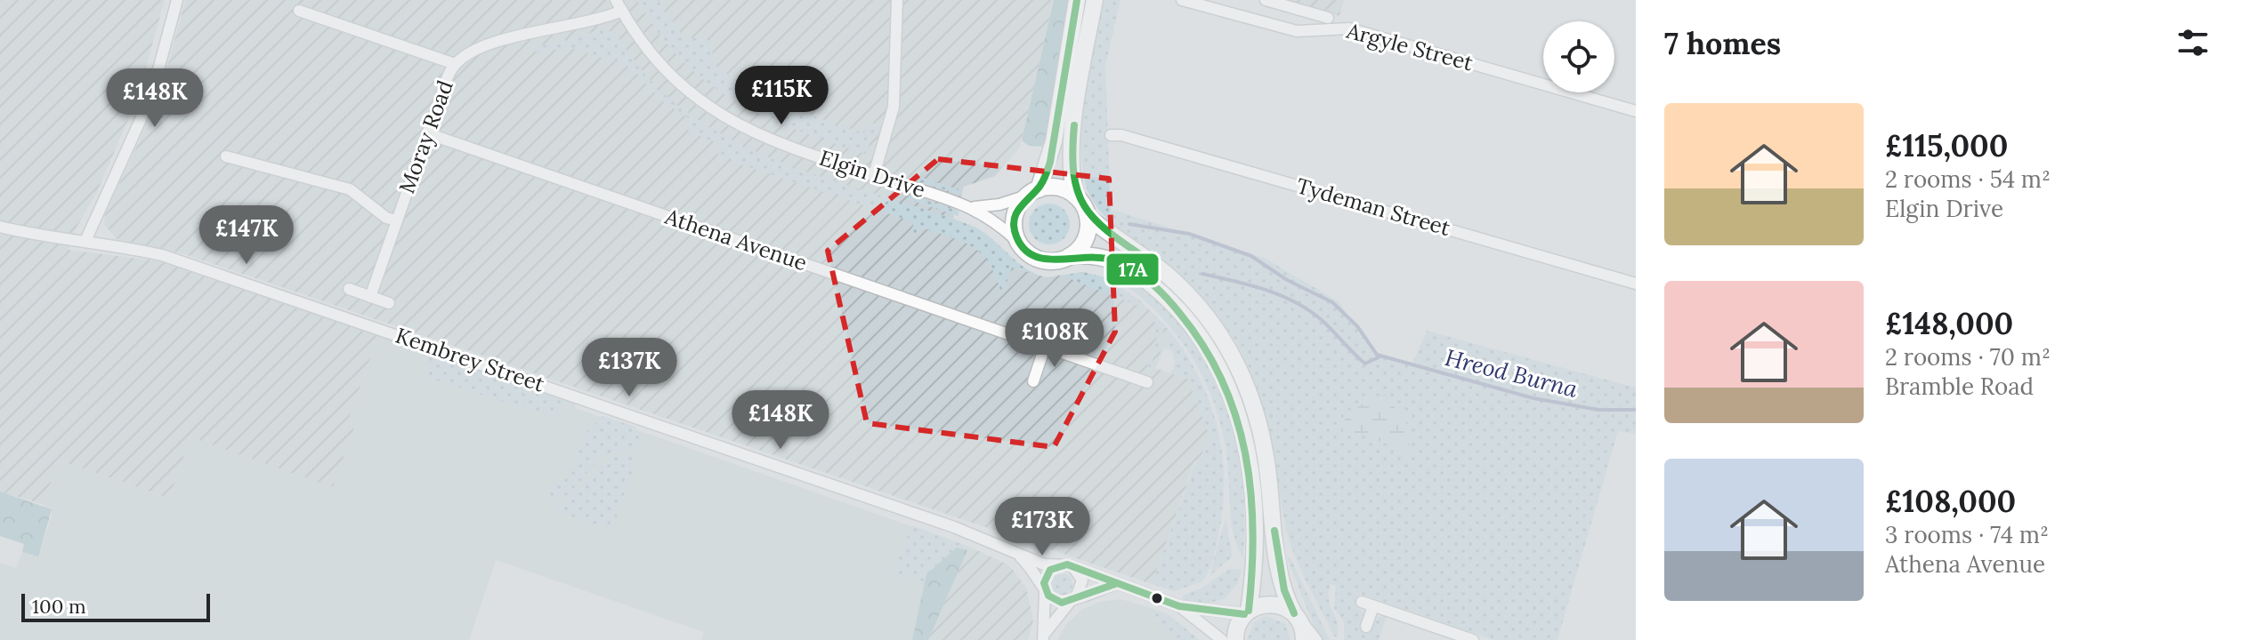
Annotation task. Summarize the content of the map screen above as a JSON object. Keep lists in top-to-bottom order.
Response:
{
  "streets": {
    "street": [
      "Argyle Street",
      "Moray Road",
      "Elgin Drive",
      "Tydeman Street",
      "Athena Avenue",
      "Kembrey Street"
    ]
  },
  "crossings": [
    ["Moray Road", "Elgin Drive"],
    ["Moray Road", "Athena Avenue"]
  ],
  "water": ["Hreod Burna"],
  "lines": ["transit line 17A"],
  "scale_bar": "100 m",
  "page": {
    "heading": "7 homes",
    "price": [
      "£115K",
      "£148K",
      "£147K",
      "£108K",
      "£137K",
      "£148K",
      "£173K"
    ],
    "list": [
      {
        "name": "£115,000",
        "note": "2 rooms · 54 m² · Elgin Drive"
      },
      {
        "name": "£148,000",
        "note": "2 rooms · 70 m² · Bramble Road"
      },
      {
        "name": "£108,000",
        "note": "3 rooms · 74 m² · Athena Avenue"
      }
    ],
    "scale": "100 m"
  }
}
